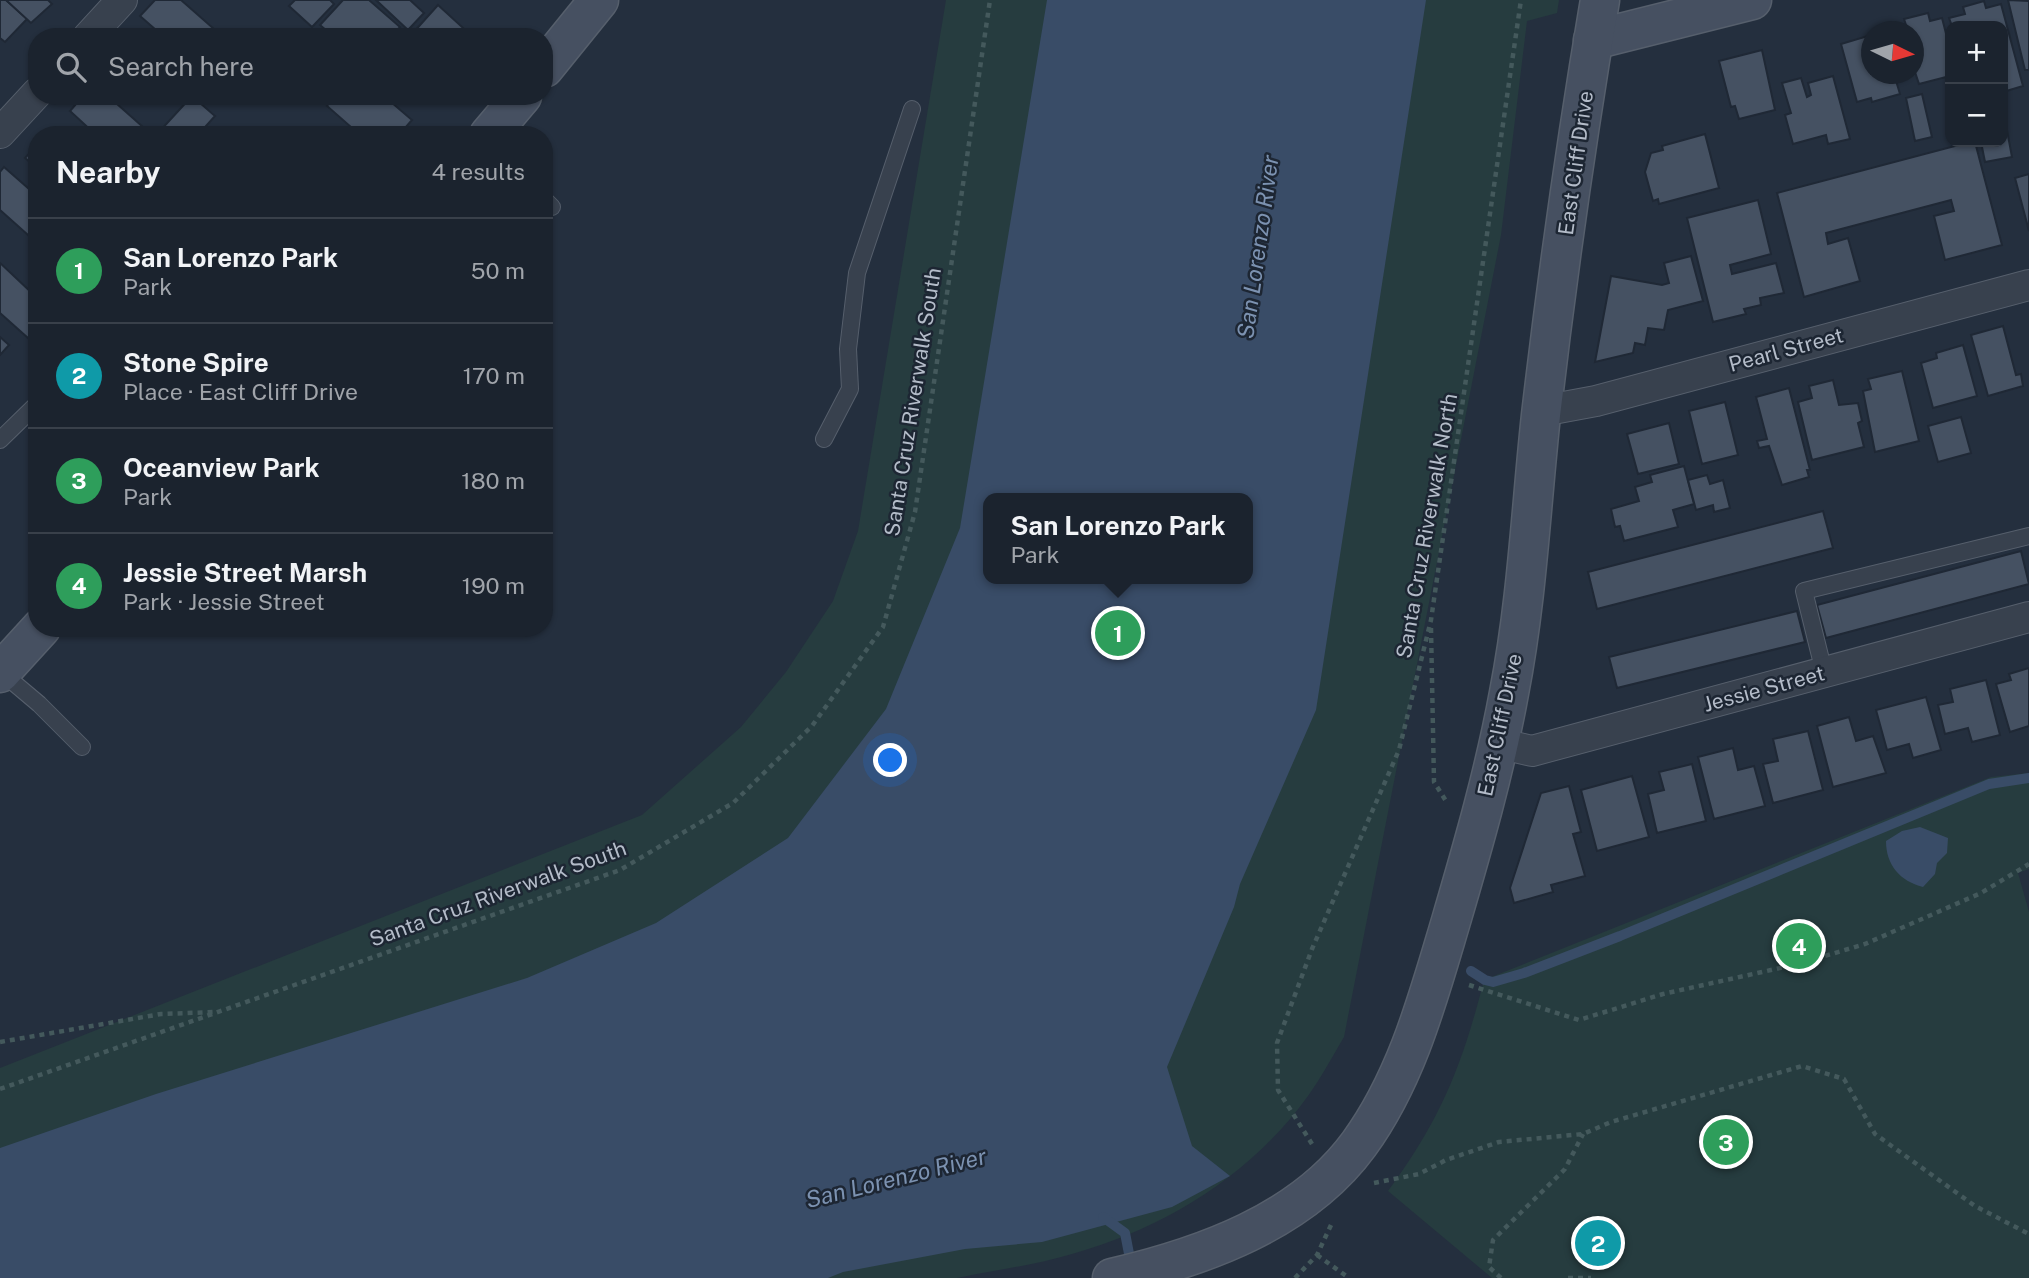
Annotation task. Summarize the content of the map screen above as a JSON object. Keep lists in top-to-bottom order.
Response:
{
  "streets": {
    "main road": ["East Cliff Drive"],
    "street": ["Pearl Street", "Jessie Street"],
    "path": ["Santa Cruz Riverwalk South", "Santa Cruz Riverwalk North"]
  },
  "crossings": [
    ["East Cliff Drive", "Pearl Street"],
    ["East Cliff Drive", "Jessie Street"]
  ],
  "water": ["San Lorenzo River"],
  "north": "right",
  "page": {
    "map_buttons": ["+", "−"],
    "search": "Search here",
    "heading": ["Nearby", "4 results"],
    "list": [
      {
        "mark": "1",
        "name": "San Lorenzo Park",
        "note": "Park",
        "value": "50 m"
      },
      {
        "mark": "2",
        "name": "Stone Spire",
        "note": "Place · East Cliff Drive",
        "value": "170 m"
      },
      {
        "mark": "3",
        "name": "Oceanview Park",
        "note": "Park",
        "value": "180 m"
      },
      {
        "mark": "4",
        "name": "Jessie Street Marsh",
        "note": "Park · Jessie Street",
        "value": "190 m"
      }
    ],
    "popup": ["San Lorenzo Park", "Park"],
    "pins": [
      "1",
      "4",
      "3",
      "2"
    ]
  }
}
